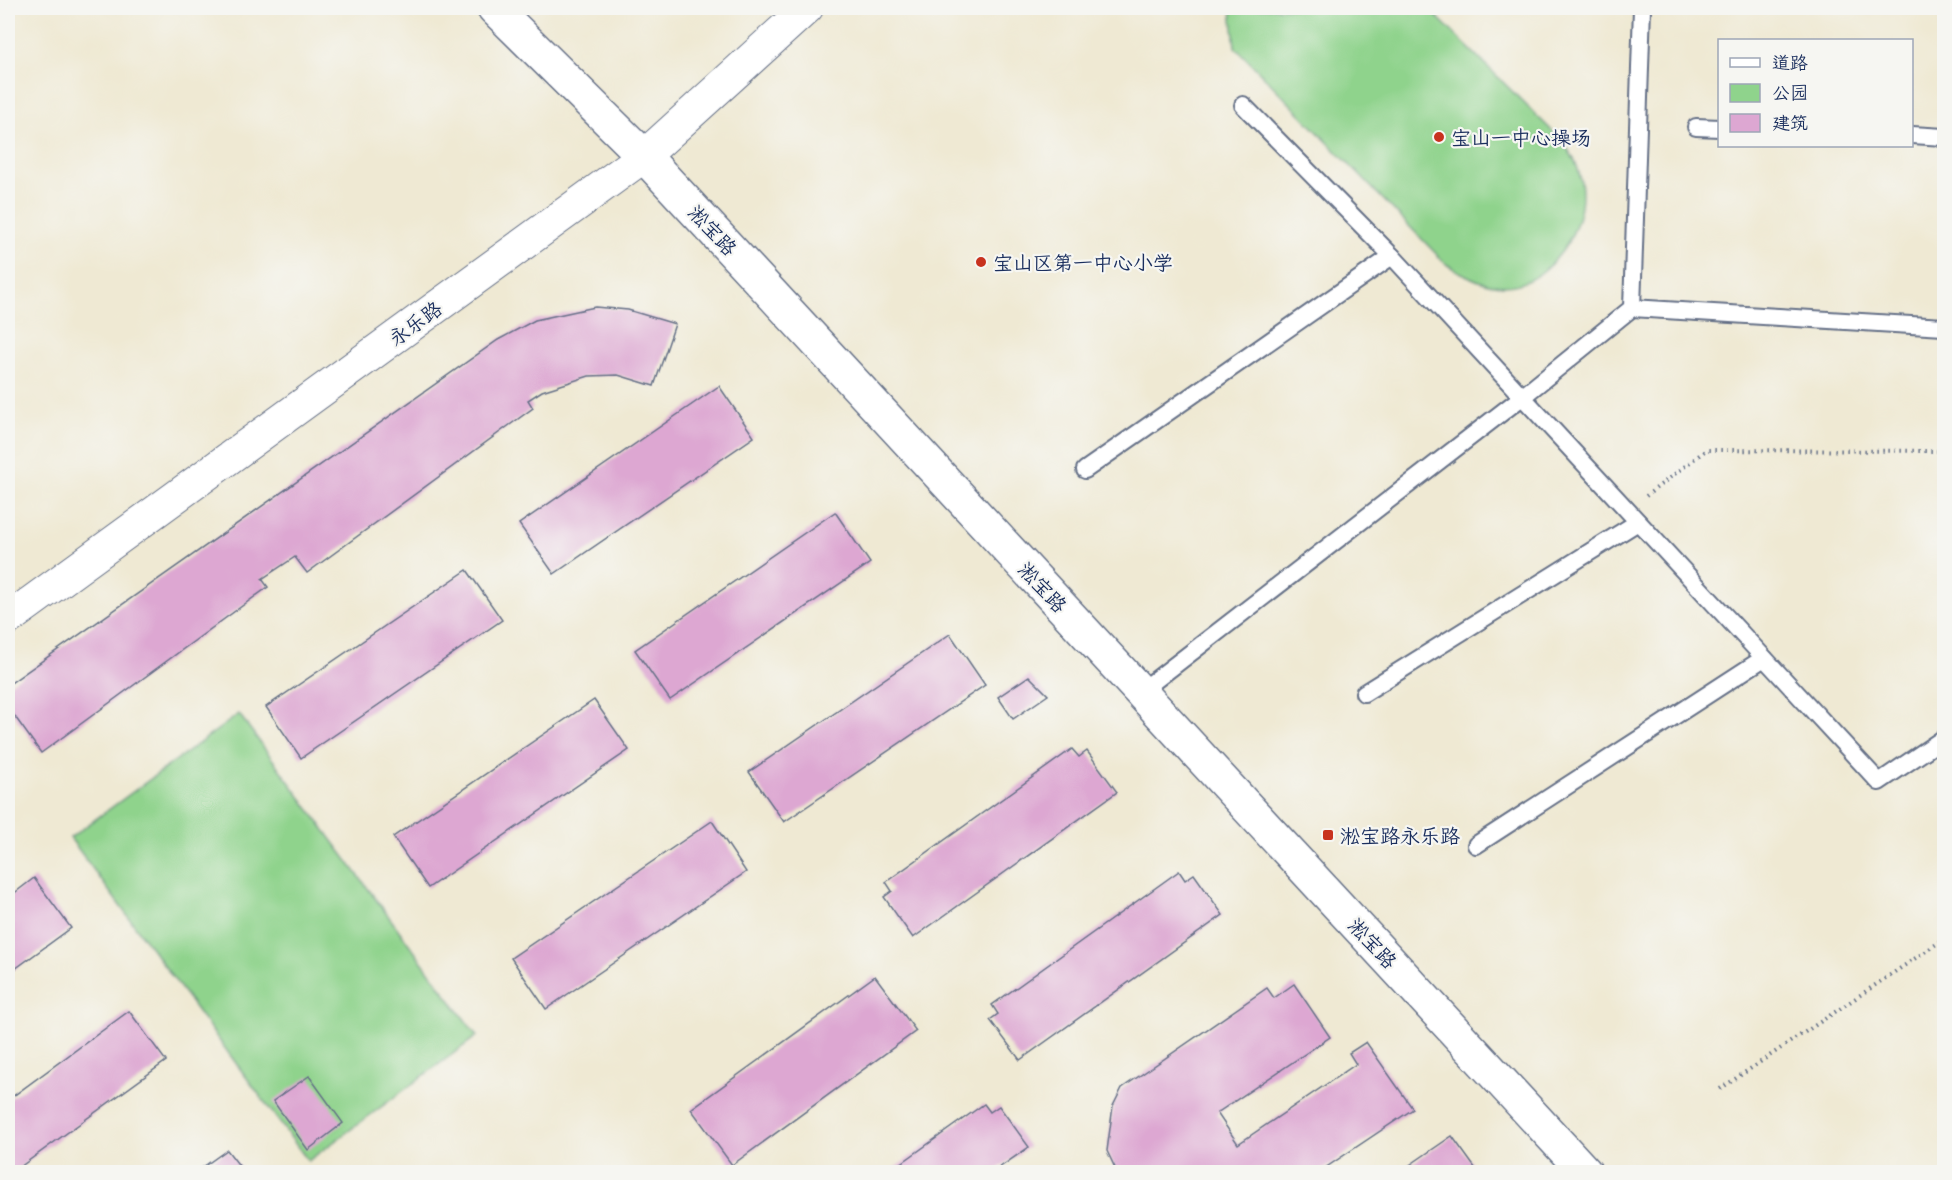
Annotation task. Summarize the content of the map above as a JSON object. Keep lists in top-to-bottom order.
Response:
{
  "streets": {
    "main road": ["淞宝路"],
    "street": ["永乐路"]
  },
  "crossings": [
    ["淞宝路", "永乐路"]
  ],
  "places": {
    "other": ["宝山一中心操场", "宝山区第一中心小学"],
    "transit": ["淞宝路永乐路"]
  },
  "legend": ["道路", "公园", "建筑"]
}
